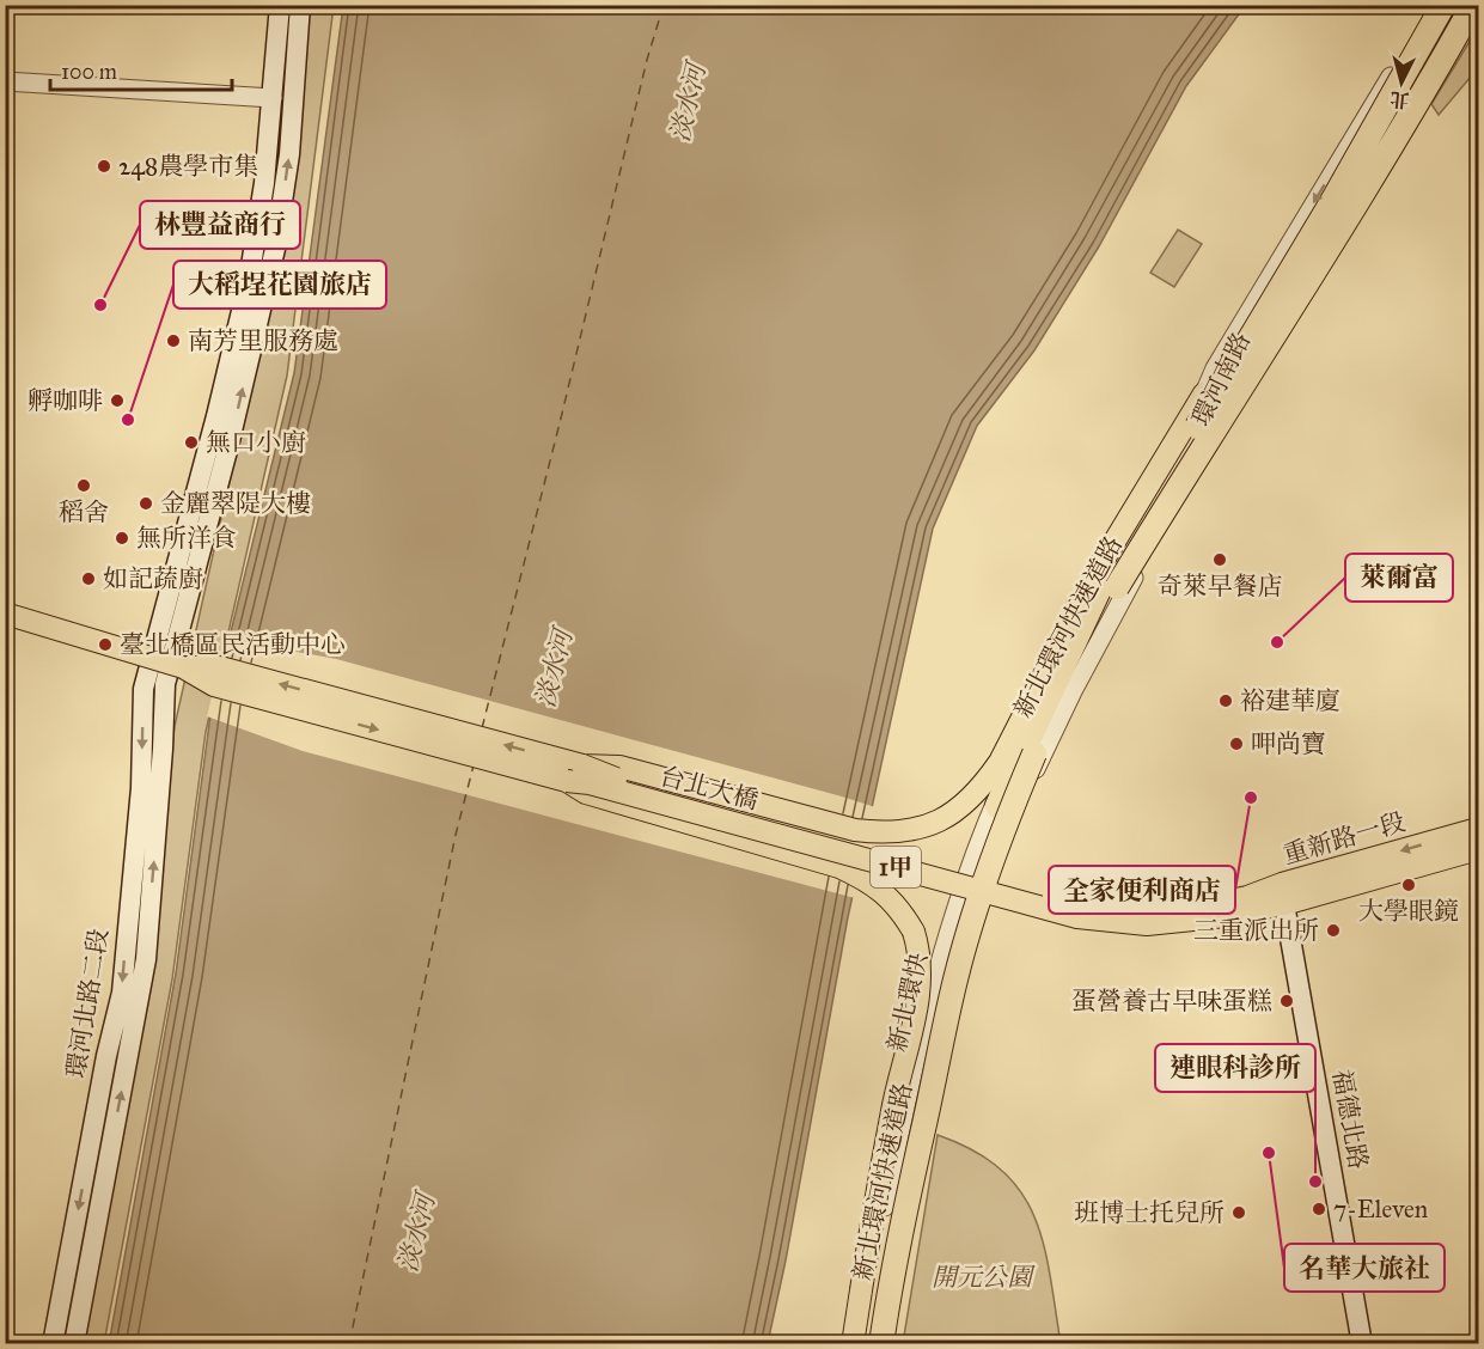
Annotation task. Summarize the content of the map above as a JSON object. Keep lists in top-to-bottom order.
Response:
{
  "streets": {
    "highway": ["新北環河快速道路", "新北環快"],
    "main road": [
      "台北大橋",
      "重新路一段",
      "1甲",
      "環河北路二段",
      "福德北路"
    ],
    "street": ["環河南路"]
  },
  "crossings": [
    ["新北環河快速道路", "新北環快"],
    ["台北大橋", "重新路一段"],
    ["重新路一段", "福德北路"]
  ],
  "water": ["淡水河"],
  "parks": ["開元公園"],
  "places": [
    "248農學市集",
    "林豐益商行",
    "南芳里服務處",
    "孵咖啡",
    "大稻埕花園旅店",
    "無口小廚",
    "稻舍",
    "金麗翠隄大樓",
    "無所洋食",
    "奇萊早餐店",
    "如記蔬廚",
    "萊爾富",
    "臺北橋區民活動中心",
    "裕建華廈",
    "呷尚寶",
    "全家便利商店",
    "大學眼鏡",
    "三重派出所",
    "蛋營養古早味蛋糕",
    "名華大旅社",
    "連眼科診所",
    "7-Eleven",
    "班博士托兒所"
  ],
  "scale_bar": "100 m",
  "north": "bottom"
}
